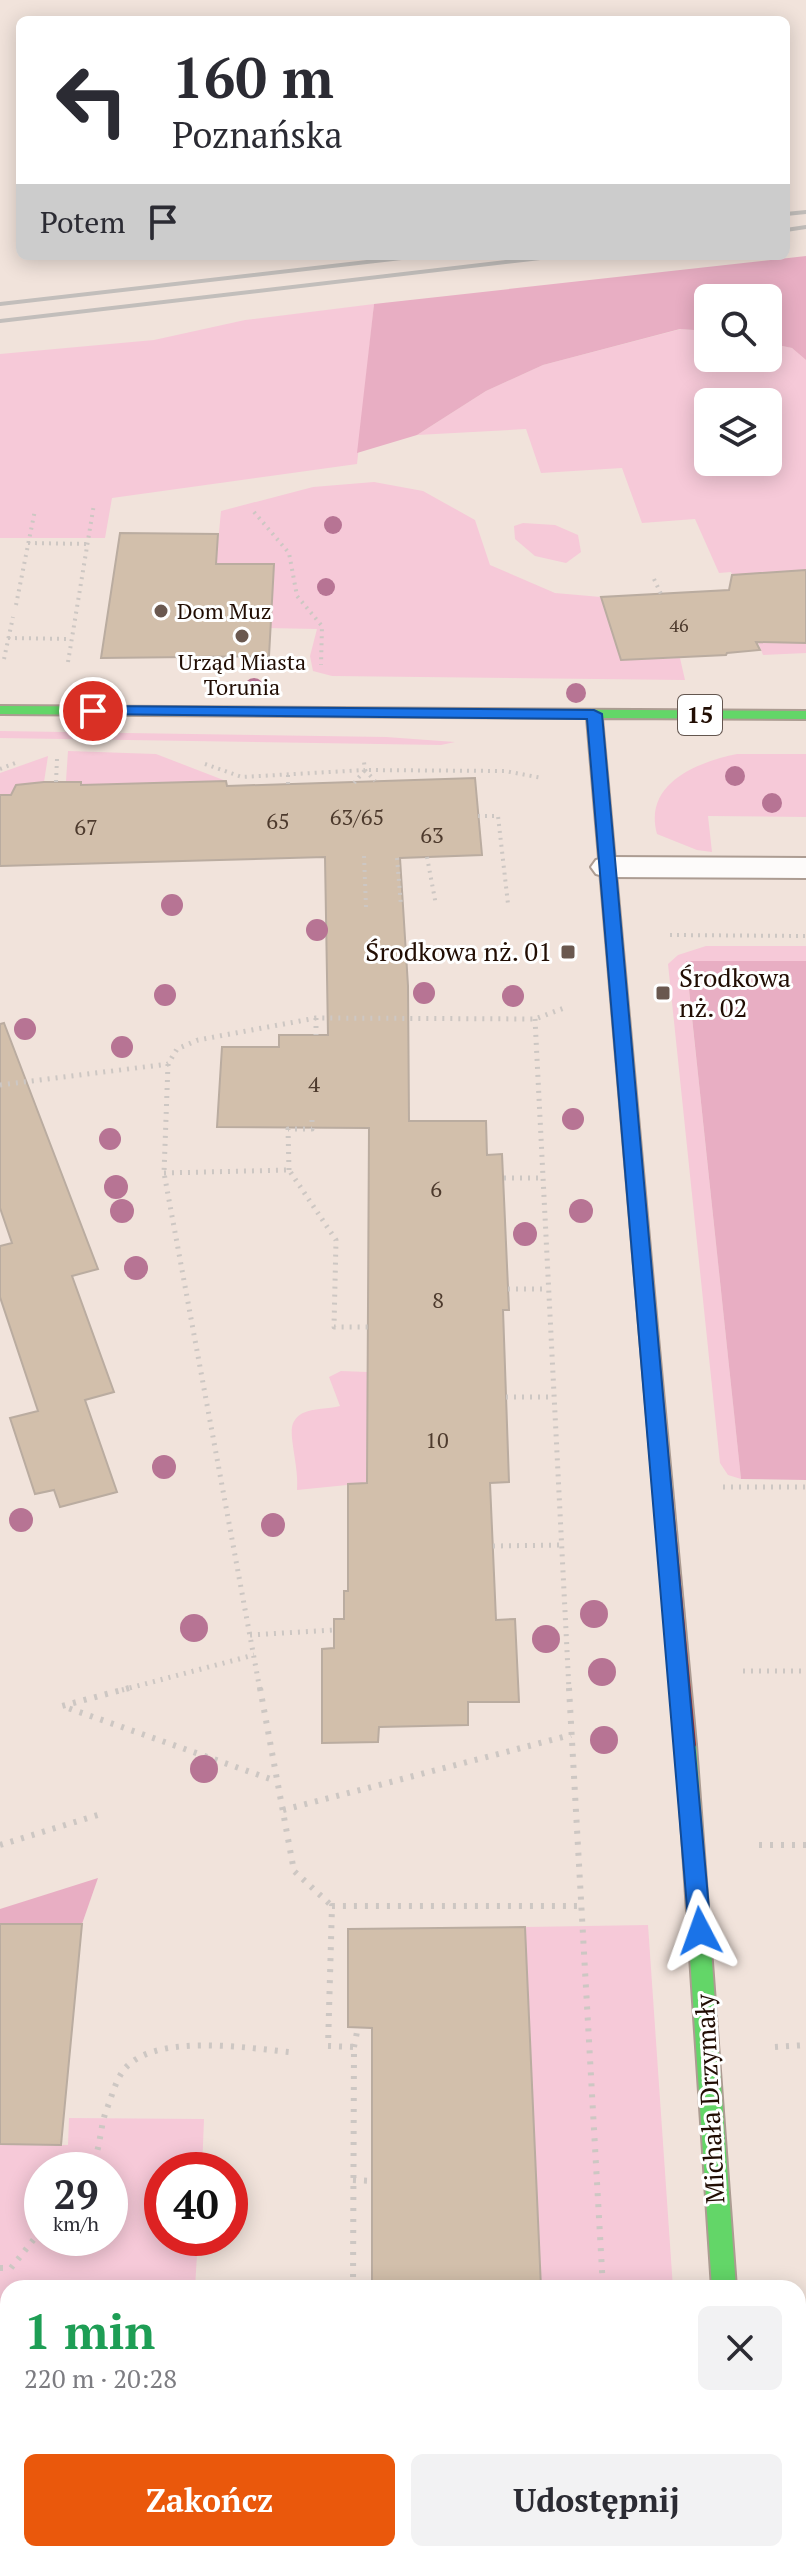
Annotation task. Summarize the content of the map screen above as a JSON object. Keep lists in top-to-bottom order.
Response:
{
  "streets": {
    "street": ["15", "Michała Drzymały"]
  },
  "crossings": [
    ["15", "Michała Drzymały"]
  ],
  "places": {
    "other": ["Dom Muz", "Urząd Miasta Torunia"],
    "transit": ["Środkowa nż. 01", "Środkowa nż. 02"]
  },
  "house_numbers": [
    "46",
    "63/65",
    "65",
    "67",
    "63",
    "4",
    "6",
    "8",
    "10"
  ],
  "page": {
    "turn": ["160 m", "Poznańska"],
    "then": "Potem",
    "speed": "29 km/h",
    "limit": "40",
    "heading": ["1 min", "220 m · 20:28"],
    "buttons": ["Zakończ", "Udostępnij"]
  }
}
